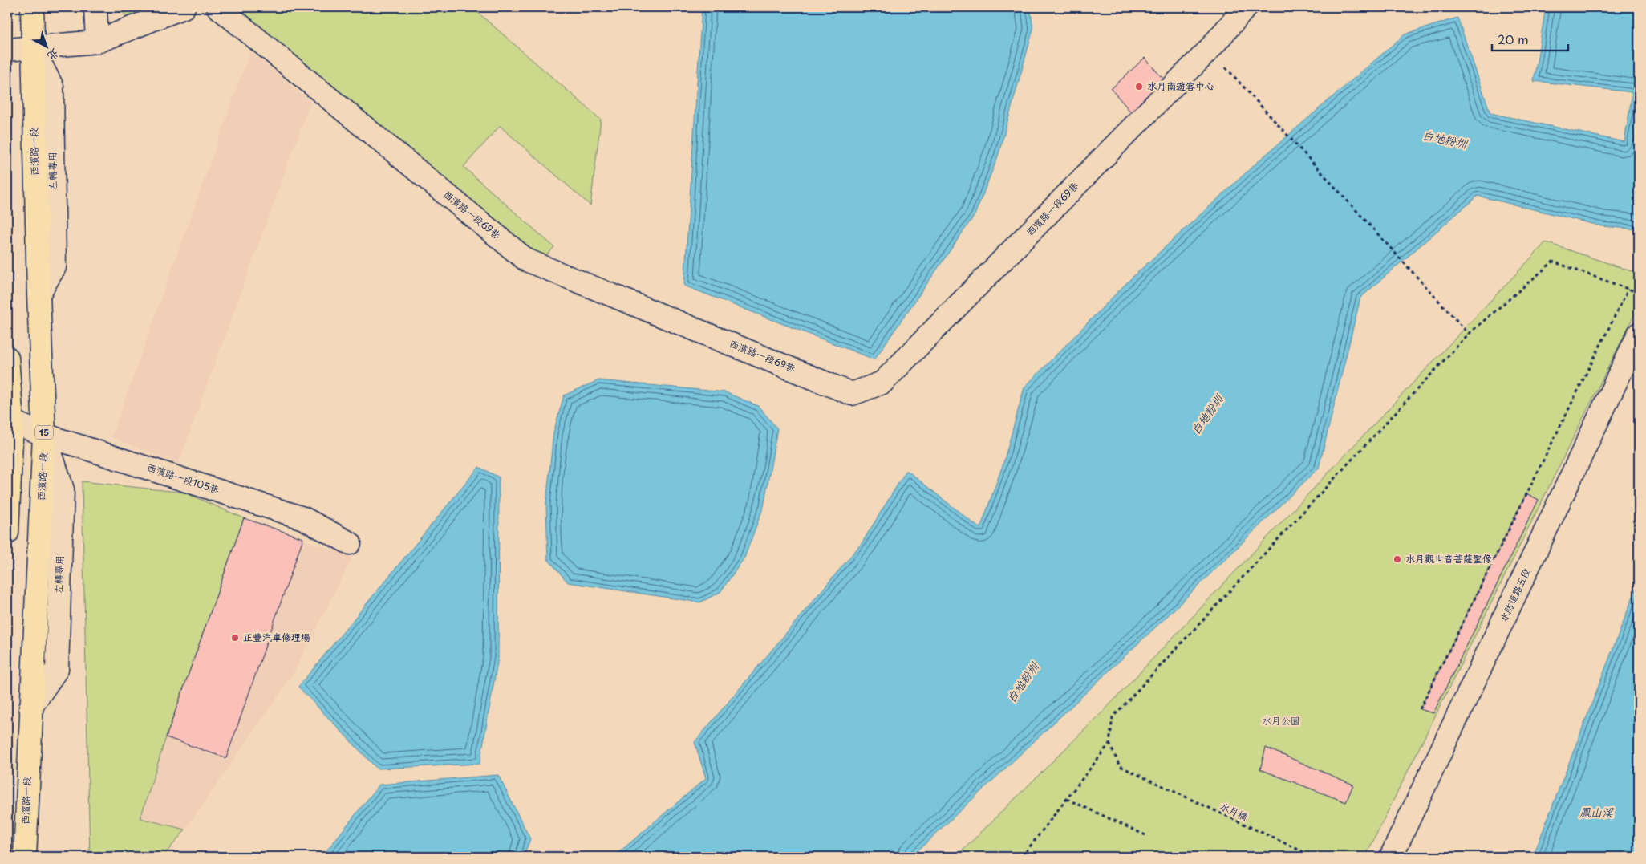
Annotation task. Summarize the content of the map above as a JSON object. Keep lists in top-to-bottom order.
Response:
{
  "streets": {
    "main road": ["西濱路一段", "15"],
    "street": ["西濱路一段69巷", "西濱路一段105巷", "水防道路五段"],
    "path": ["水月橋"]
  },
  "crossings": [
    ["西濱路一段", "西濱路一段105巷"]
  ],
  "water": ["白地粉圳", "鳳山溪"],
  "parks": ["水月公園"],
  "places": ["水月南遊客中心", "水月觀世音菩薩聖像", "正豐汽車修理場"],
  "scale_bar": "20 m",
  "north": "bottom right"
}
